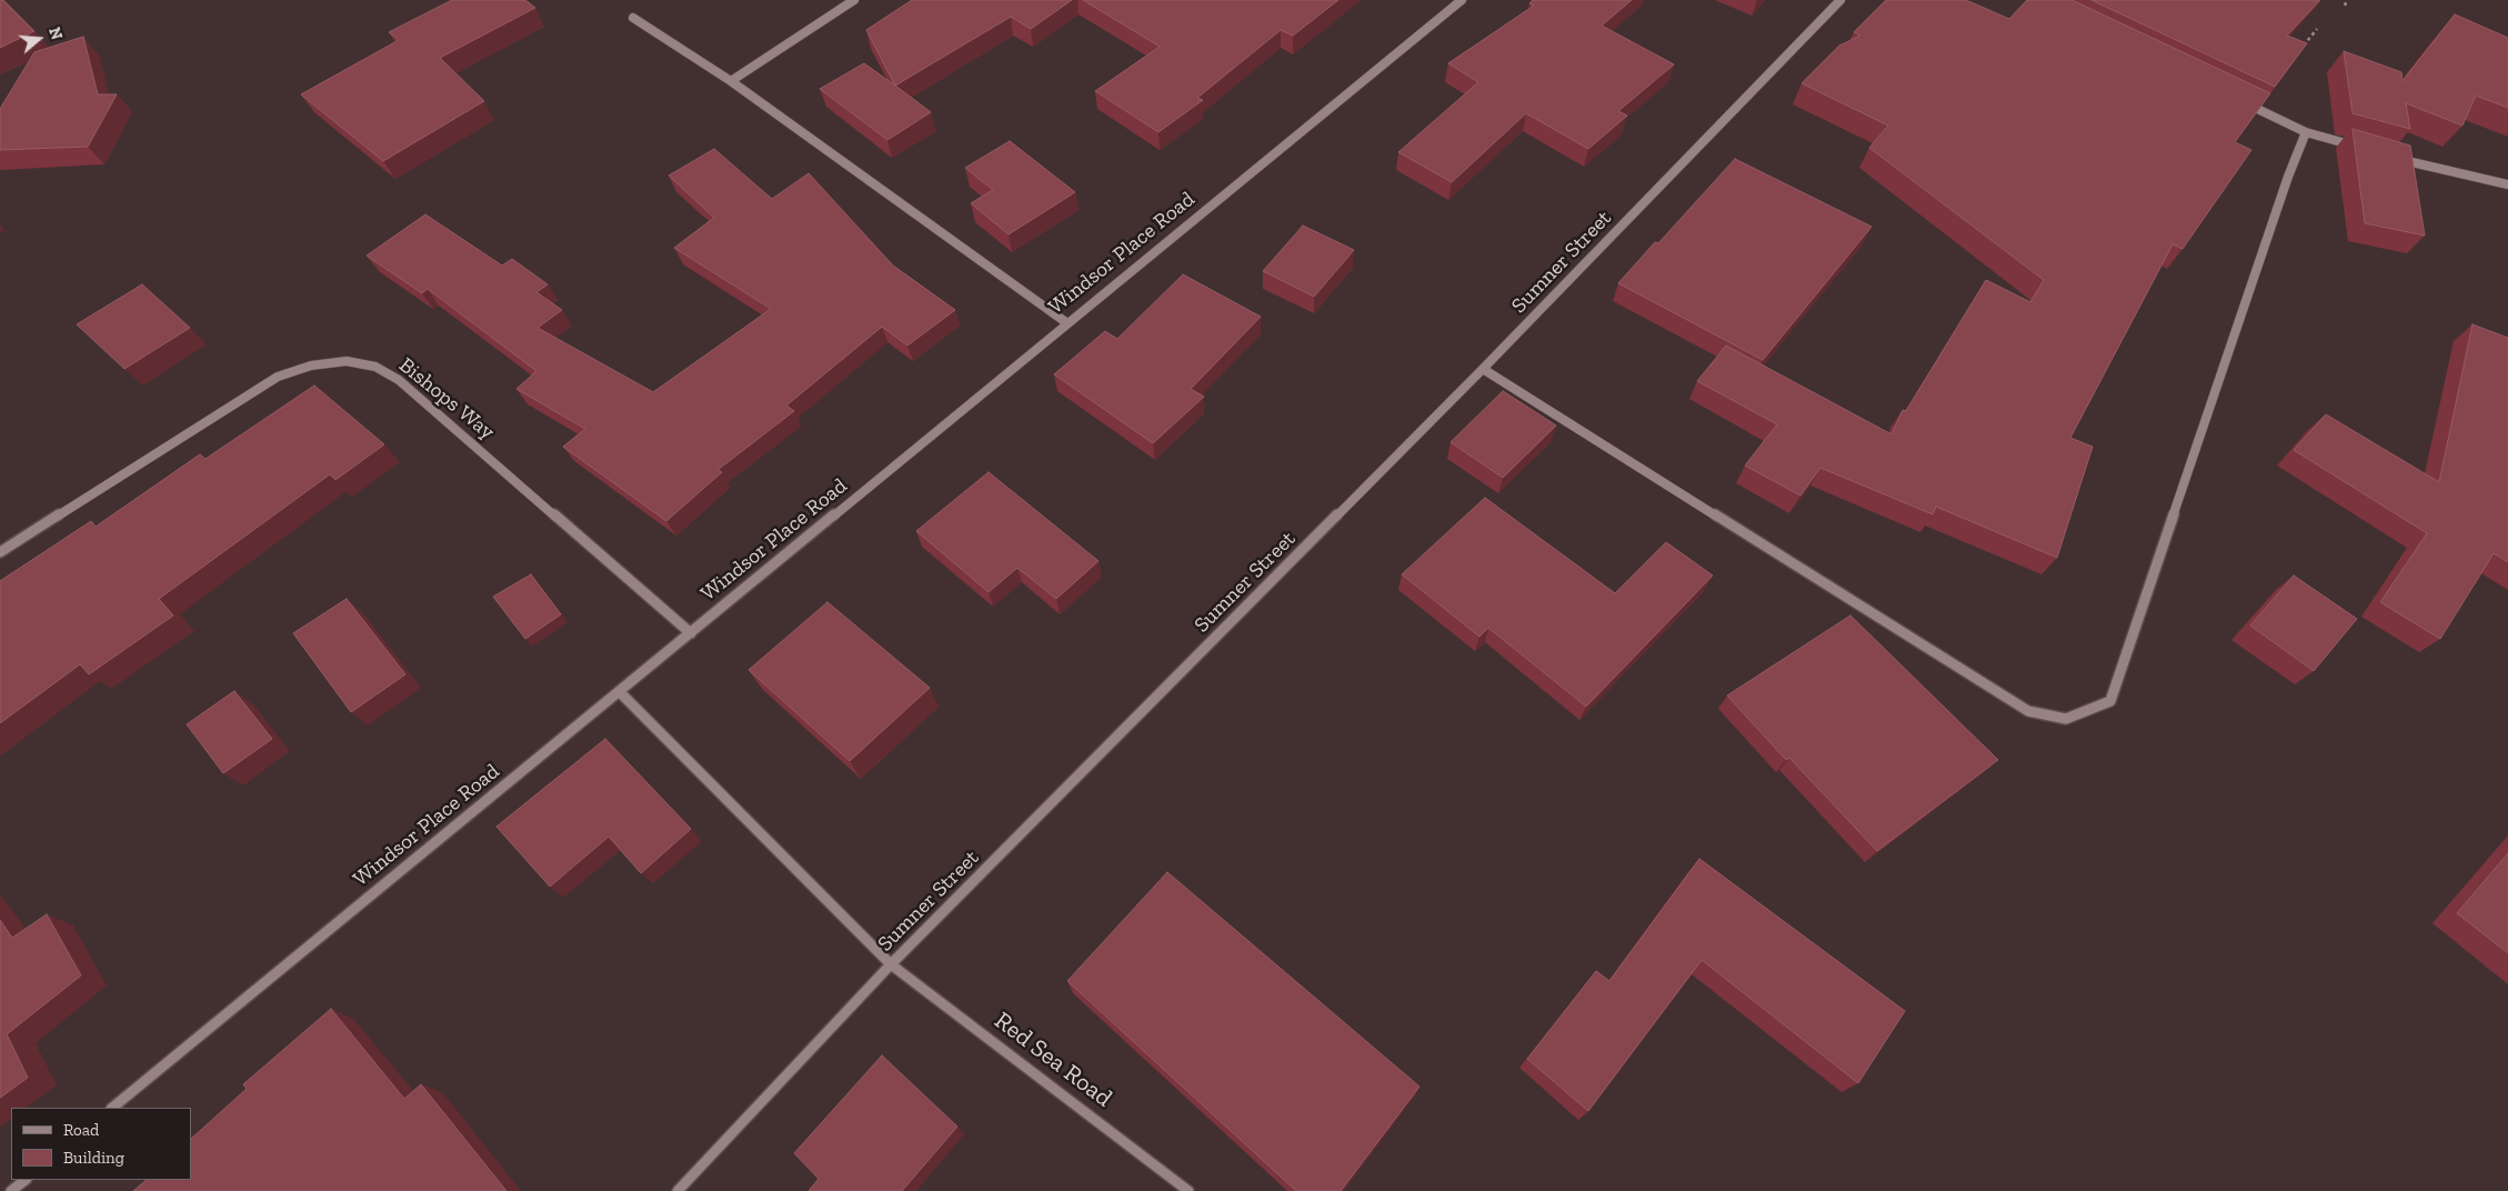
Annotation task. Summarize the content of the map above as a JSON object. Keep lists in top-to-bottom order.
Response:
{
  "streets": {
    "street": [
      "Windsor Place Road",
      "Sumner Street",
      "Bishops Way",
      "Red Sea Road"
    ]
  },
  "crossings": [
    ["Windsor Place Road", "Bishops Way"],
    ["Windsor Place Road", "Red Sea Road"],
    ["Sumner Street", "Red Sea Road"]
  ],
  "legend": ["Road", "Building"],
  "north": "right"
}
